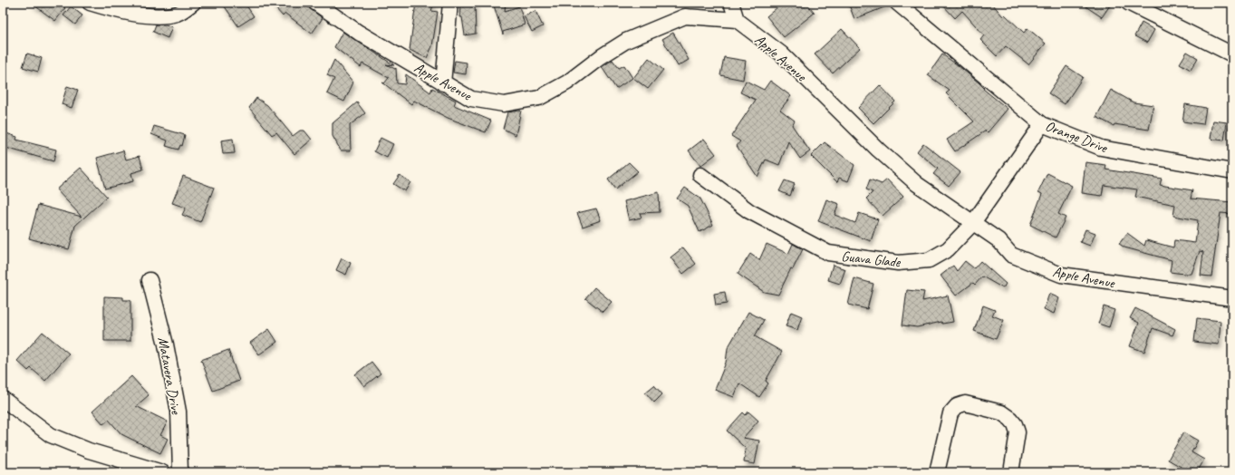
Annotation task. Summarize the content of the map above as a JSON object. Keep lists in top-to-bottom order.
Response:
{
  "streets": {
    "street": [
      "Apple Avenue",
      "Orange Drive",
      "Guava Glade",
      "Matavera Drive"
    ]
  },
  "crossings": [
    ["Apple Avenue", "Guava Glade"],
    ["Orange Drive", "Guava Glade"]
  ]
}
